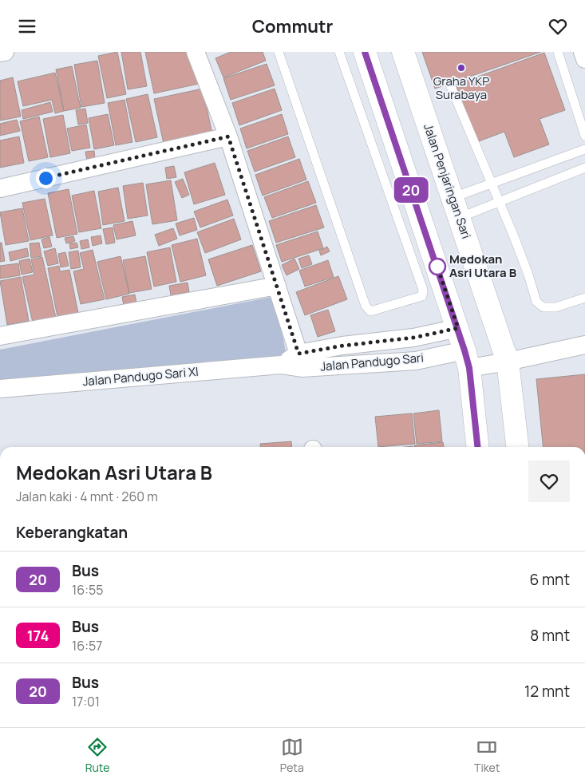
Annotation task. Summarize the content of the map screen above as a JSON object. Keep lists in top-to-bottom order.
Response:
{
  "streets": {
    "street": ["Jalan Penjaringan Sari", "Jalan Pandugo Sari", "Jalan Pandugo Sari XI"]
  },
  "crossings": [
    ["Jalan Penjaringan Sari", "Jalan Pandugo Sari"],
    ["Jalan Pandugo Sari", "Jalan Pandugo Sari XI"]
  ],
  "places": ["Graha YKP Surabaya", "Medokan Asri Utara B"],
  "lines": ["bus line 20"],
  "page": {
    "header": "Commutr",
    "on_map": "20",
    "heading": [
      ["Medokan Asri Utara B", "Jalan kaki · 4 mnt · 260 m"],
      "Keberangkatan"
    ],
    "list": [
      {
        "mark": "20",
        "name": "Bus",
        "note": "16:55",
        "value": "6 mnt"
      },
      {
        "mark": "174",
        "name": "Bus",
        "note": "16:57",
        "value": "8 mnt"
      },
      {
        "mark": "20",
        "name": "Bus",
        "note": "17:01",
        "value": "12 mnt"
      }
    ],
    "tabs": ["Rute", "Peta", "Tiket"]
  }
}
